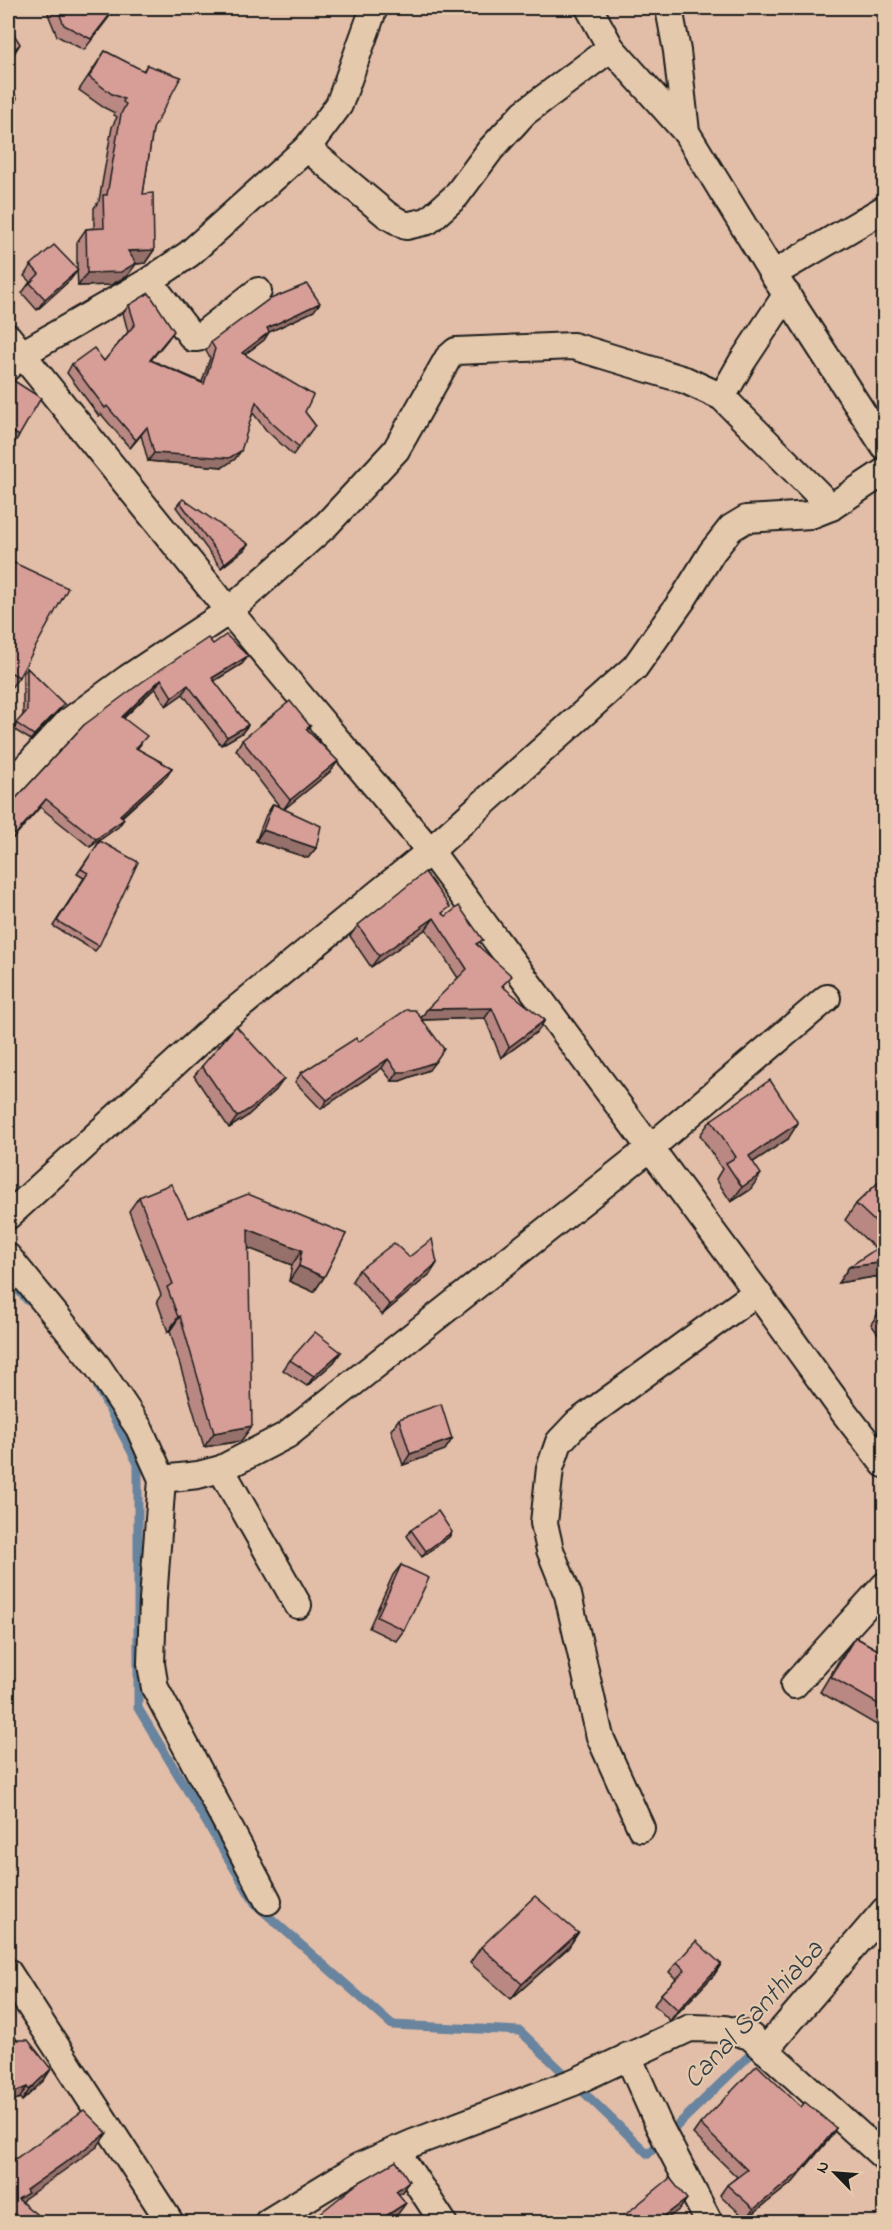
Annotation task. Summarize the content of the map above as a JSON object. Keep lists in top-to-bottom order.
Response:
{
  "water": ["Canal Santhiaba"],
  "north": "top left"
}
